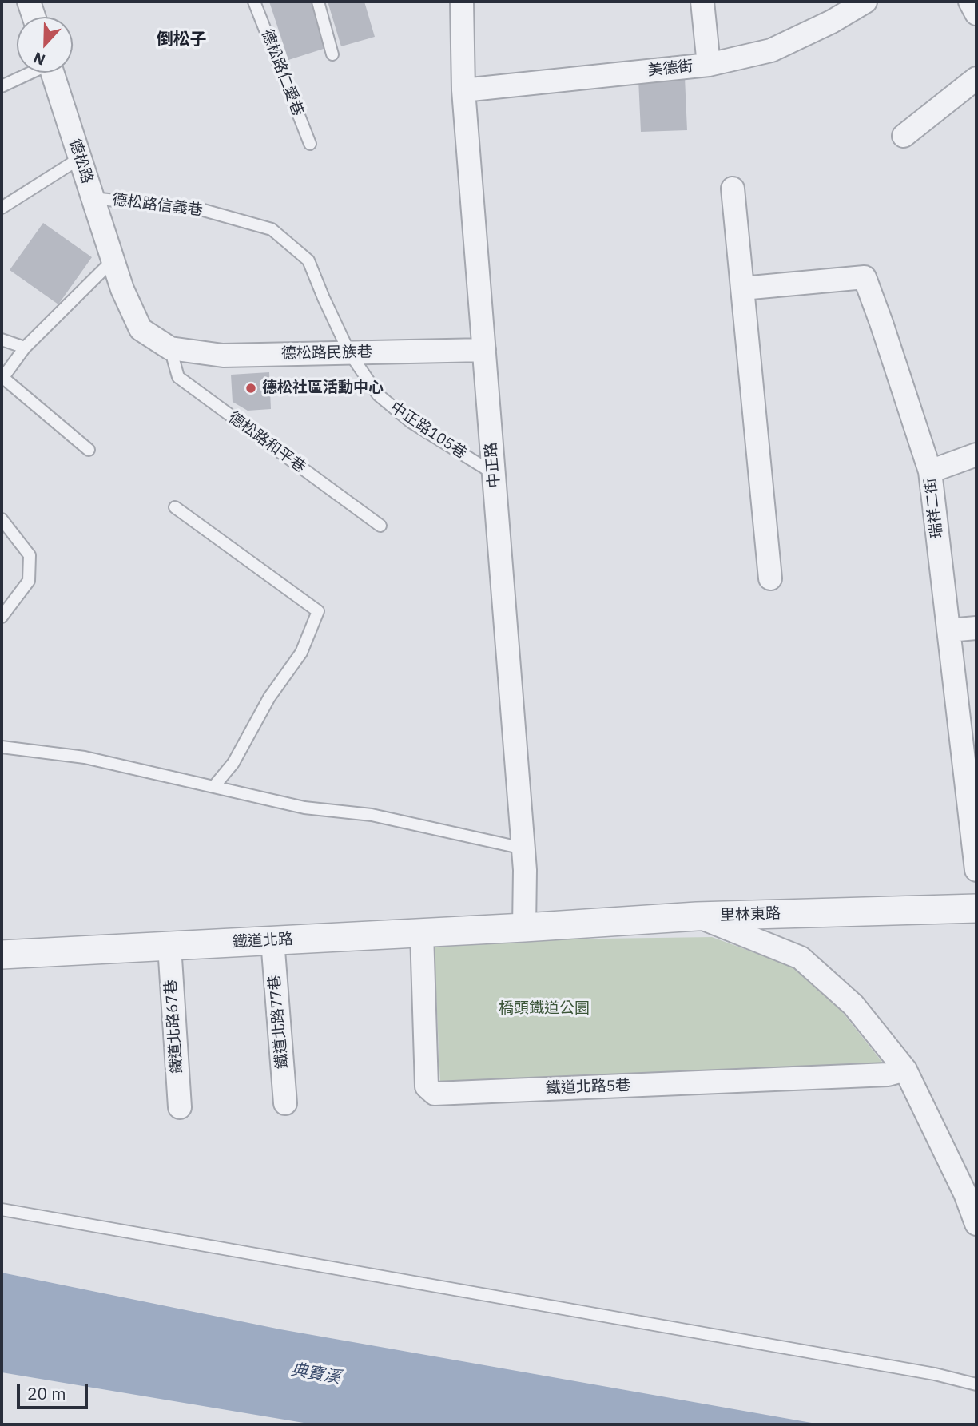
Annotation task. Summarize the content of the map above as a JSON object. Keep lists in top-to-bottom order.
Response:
{
  "streets": {
    "street": [
      "美德街",
      "德松路",
      "德松路民族巷",
      "中正路",
      "瑞祥二街",
      "里林東路",
      "鐵道北路",
      "鐵道北路77巷",
      "鐵道北路67巷",
      "鐵道北路5巷"
    ],
    "lane": [
      "德松路仁愛巷",
      "德松路信義巷",
      "中正路105巷",
      "德松路和平巷"
    ]
  },
  "crossings": [
    ["美德街", "中正路"],
    ["德松路", "德松路信義巷"],
    ["德松路", "德松路民族巷"],
    ["德松路", "德松路和平巷"],
    ["德松路信義巷", "德松路民族巷"],
    ["德松路信義巷", "中正路105巷"],
    ["德松路民族巷", "中正路105巷"],
    ["德松路民族巷", "德松路和平巷"],
    ["德松路民族巷", "中正路"],
    ["中正路105巷", "中正路"],
    ["中正路", "里林東路"],
    ["中正路", "鐵道北路"],
    ["里林東路", "鐵道北路"],
    ["鐵道北路", "鐵道北路77巷"],
    ["鐵道北路", "鐵道北路67巷"],
    ["鐵道北路", "鐵道北路5巷"]
  ],
  "districts": ["倒松子"],
  "water": ["典寶溪"],
  "parks": ["橋頭鐵道公園"],
  "places": ["德松社區活動中心"],
  "scale_bar": "20 m",
  "north": "bottom"
}
